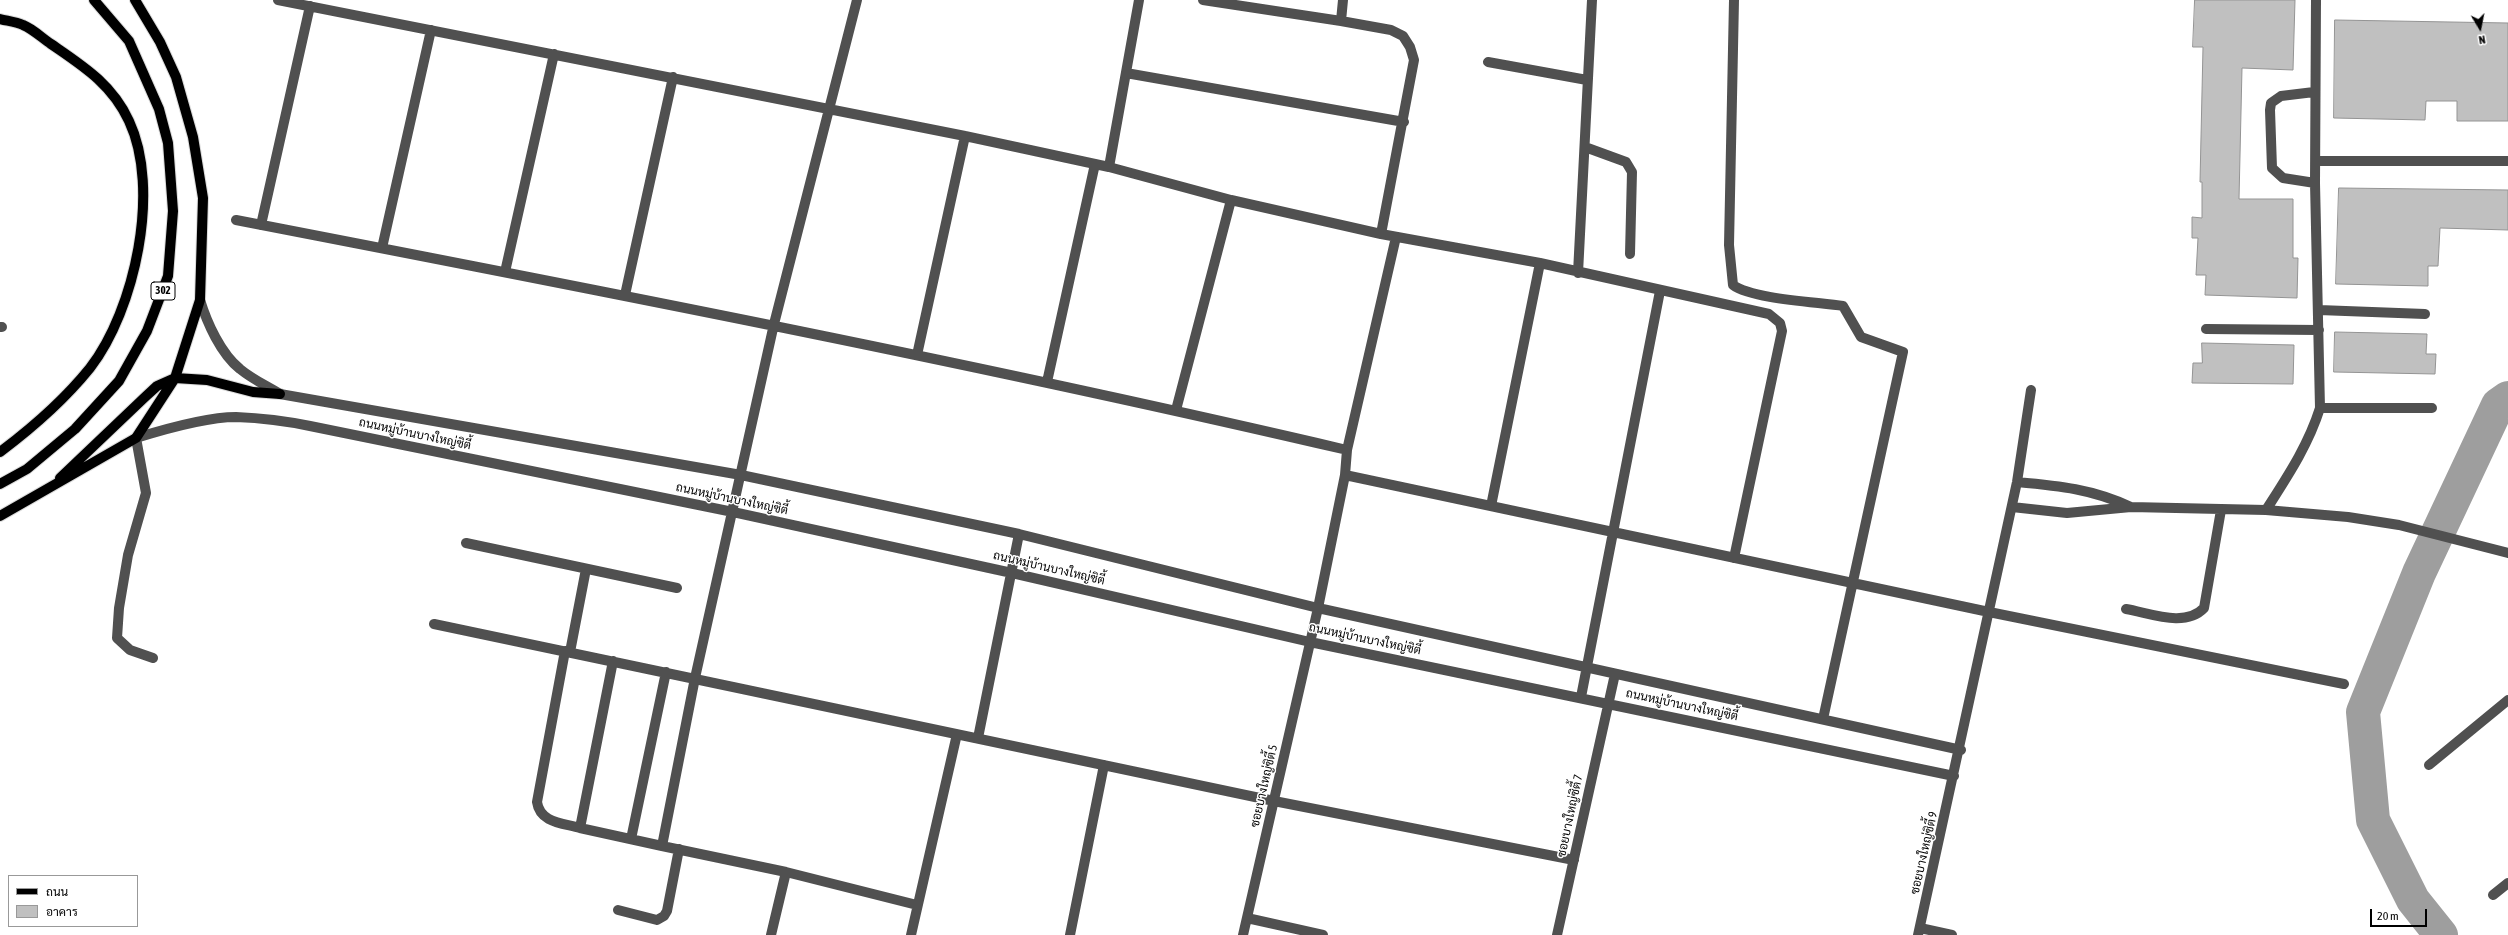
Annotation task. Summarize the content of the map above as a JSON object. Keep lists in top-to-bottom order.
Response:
{
  "streets": {
    "main road": ["302"],
    "street": [
      "ถนนหมู่บ้านบางใหญ่ซิตี้",
      "ซอยบางใหญ่ซิตี้ 5",
      "ซอยบางใหญ่ซิตี้ 7",
      "ซอยบางใหญ่ซิตี้ 9"
    ]
  },
  "crossings": [
    ["ถนนหมู่บ้านบางใหญ่ซิตี้", "ซอยบางใหญ่ซิตี้ 5"],
    ["ถนนหมู่บ้านบางใหญ่ซิตี้", "ซอยบางใหญ่ซิตี้ 7"],
    ["ถนนหมู่บ้านบางใหญ่ซิตี้", "ซอยบางใหญ่ซิตี้ 9"]
  ],
  "legend": ["ถนน", "อาคาร"],
  "scale_bar": "20 m",
  "north": "bottom"
}
